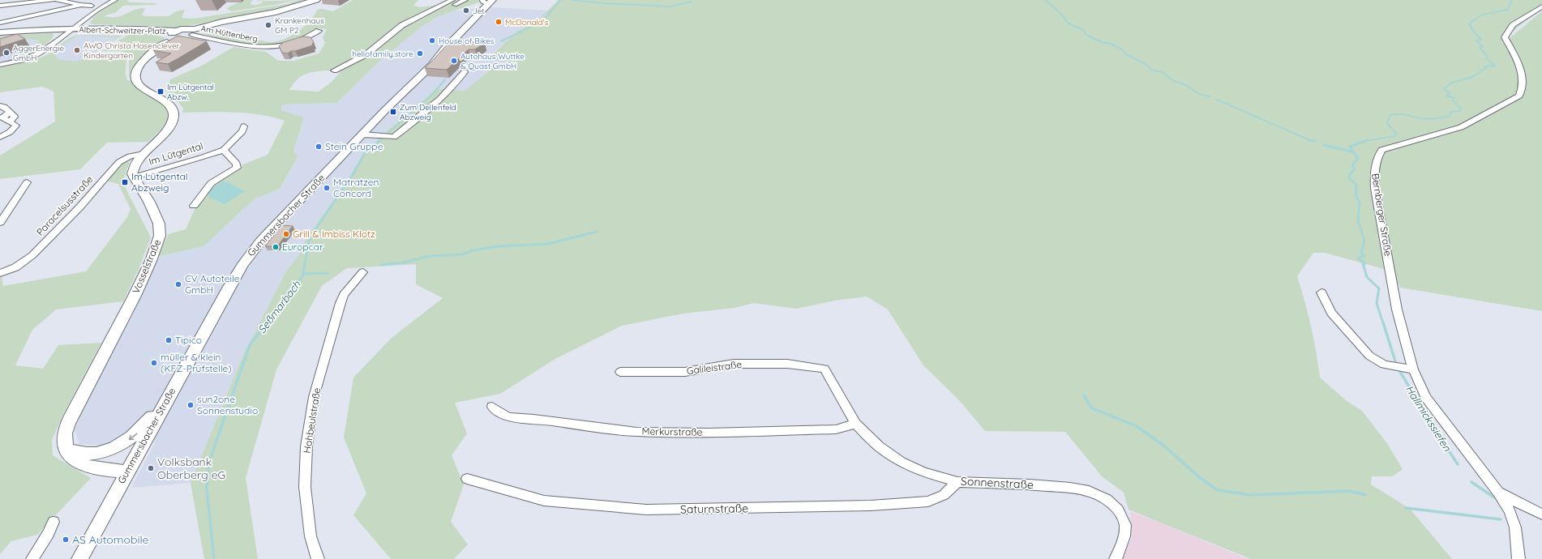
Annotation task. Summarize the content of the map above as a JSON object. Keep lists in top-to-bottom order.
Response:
{
  "streets": {
    "street": [
      "Albert-Schweitzer-Platz",
      "Am Hüttenberg",
      "Im Lütgental",
      "Paracelsusstraße",
      "Bernberger Straße",
      "Gummersbacher Straße",
      "Vosselstraße",
      "Galileistraße",
      "Hohbeulstraße",
      "Merkurstraße",
      "Sonnenstraße",
      "Saturnstraße"
    ]
  },
  "crossings": [
    ["Im Lütgental", "Vosselstraße"],
    ["Galileistraße", "Sonnenstraße"],
    ["Merkurstraße", "Sonnenstraße"],
    ["Sonnenstraße", "Saturnstraße"]
  ],
  "water": ["Seßmarbach", "Hallmickssiefen"],
  "places": {
    "other": [
      "Jet",
      "McDonald's",
      "Krankenhaus GM P2",
      "House of Bikes",
      "AWO Christa Hasenclever Kindergarten",
      "AggerEnergie GmbH",
      "hellofamily.store",
      "Autohaus Wuttke & Quast GmbH",
      "Stein Gruppe",
      "Matratzen Concord",
      "Grill & Imbiss Klotz",
      "Europcar",
      "CV Autoteile GmbH",
      "Tipico",
      "müller & klein (KFZ-Prüfstelle)",
      "sun2one Sonnenstudio",
      "Volksbank Oberberg eG",
      "AS Automobile"
    ],
    "transit": ["Im Lütgental Abzw.", "Zum Dellenfeld Abzweig", "Im Lütgental Abzweig"]
  }
}
